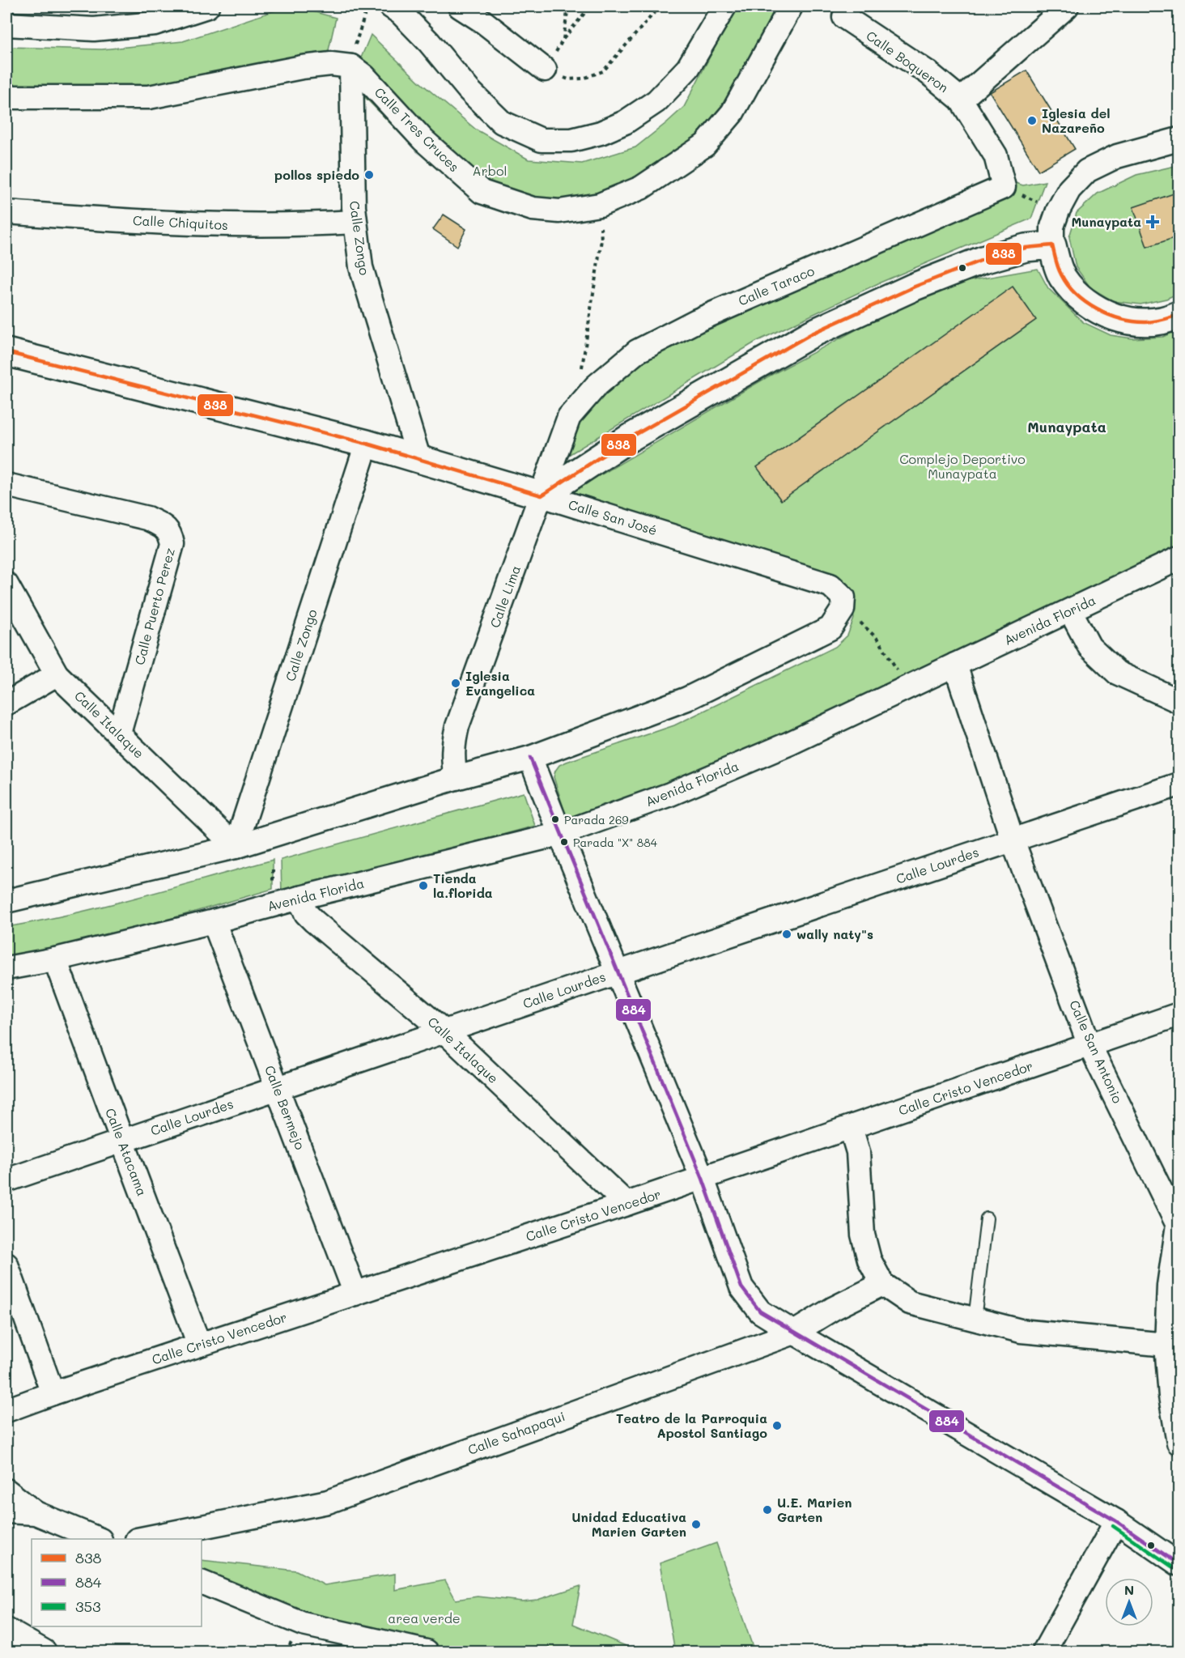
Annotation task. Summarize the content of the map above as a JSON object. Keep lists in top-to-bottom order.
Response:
{
  "streets": {
    "street": [
      "Calle Boqueron",
      "Calle Tres Cruces",
      "Calle Chiquitos",
      "Calle Zongo",
      "Calle Taraco",
      "Calle San José",
      "Calle Lima",
      "Calle Puerto Perez",
      "Avenida Florida",
      "Calle Italaque",
      "Calle Lourdes",
      "Calle San Antonio",
      "Calle Cristo Vencedor",
      "Calle Bermejo",
      "Calle Atacama",
      "Calle Sahapaqui"
    ]
  },
  "crossings": [
    ["Calle Boqueron", "Calle Taraco"],
    ["Calle Tres Cruces", "Calle Zongo"],
    ["Calle Chiquitos", "Calle Zongo"],
    ["Calle Zongo", "Calle San José"],
    ["Calle Zongo", "Calle Italaque"],
    ["Calle Taraco", "Calle Lima"],
    ["Calle San José", "Calle Lima"],
    ["Calle Puerto Perez", "Calle Italaque"],
    ["Avenida Florida", "Calle Italaque"],
    ["Avenida Florida", "Calle San Antonio"],
    ["Avenida Florida", "Calle Bermejo"],
    ["Avenida Florida", "Calle Atacama"],
    ["Calle Italaque", "Calle Lourdes"],
    ["Calle Italaque", "Calle Cristo Vencedor"],
    ["Calle Lourdes", "Calle San Antonio"],
    ["Calle Lourdes", "Calle Bermejo"],
    ["Calle Lourdes", "Calle Atacama"],
    ["Calle San Antonio", "Calle Cristo Vencedor"],
    ["Calle Cristo Vencedor", "Calle Bermejo"],
    ["Calle Cristo Vencedor", "Calle Atacama"]
  ],
  "districts": ["Munaypata"],
  "parks": ["Arbol", "Complejo Deportivo Munaypata", "area verde"],
  "places": {
    "other": [
      "Iglesia del Nazareño",
      "pollos spiedo",
      "Iglesia Evangelica",
      "Parada 269",
      "Parada \"X\" 884",
      "Tienda la.florida",
      "wally naty\"s",
      "Teatro de la Parroquia Apostol Santiago",
      "U.E. Marien Garten",
      "Unidad Educativa Marien Garten"
    ],
    "health": ["Munaypata"]
  },
  "lines": ["transit line 838", "transit line 884", "transit line 353"],
  "legend": ["838", "884", "353"],
  "north": "top"
}
